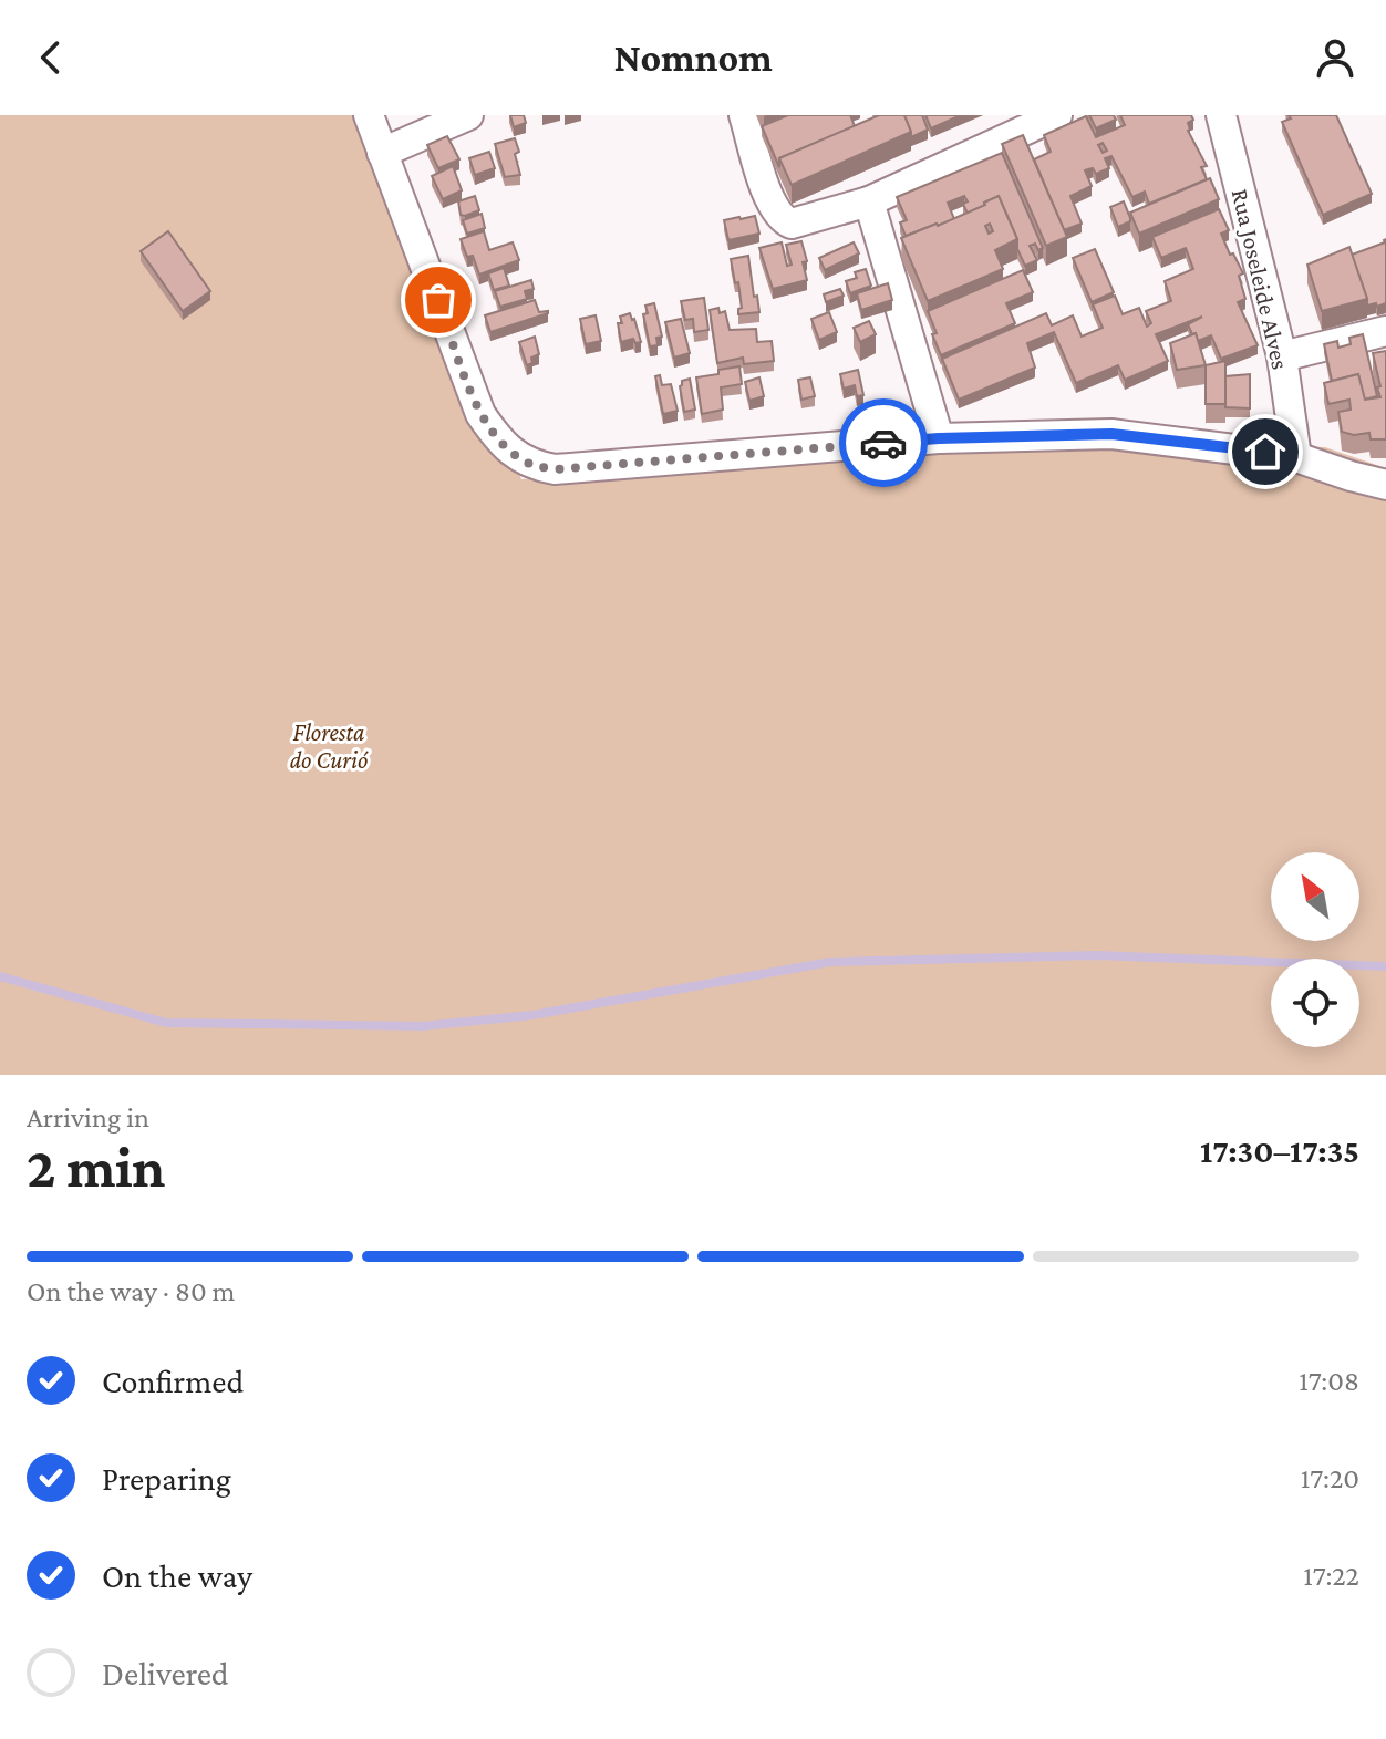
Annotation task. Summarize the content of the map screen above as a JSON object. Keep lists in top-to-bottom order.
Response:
{
  "streets": {
    "street": ["Rua Joseleide Alves"]
  },
  "parks": ["Floresta do Curió"],
  "north": "top left",
  "page": {
    "header": "Nomnom",
    "heading": ["2 min", "Arriving in", "17:30–17:35"],
    "bar": "On the way · 80 m",
    "list": [
      ["Confirmed", "17:08"],
      ["Preparing", "17:20"],
      ["On the way", "17:22"],
      "Delivered"
    ]
  }
}
